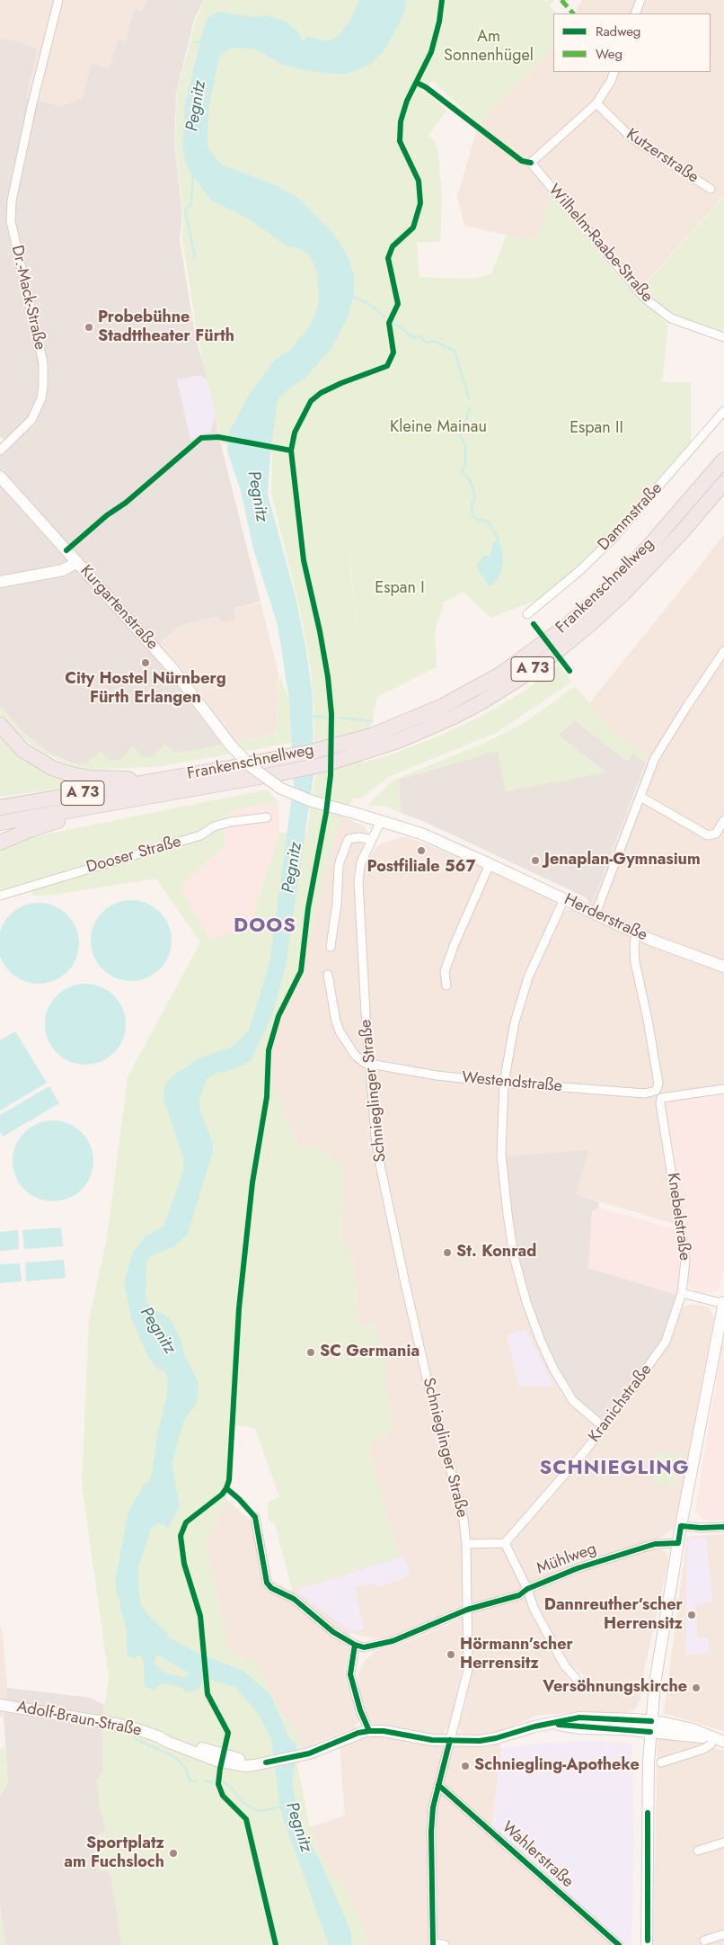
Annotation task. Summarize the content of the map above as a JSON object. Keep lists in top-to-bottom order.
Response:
{
  "streets": {
    "highway": ["Frankenschnellweg", "A 73"],
    "main road": ["Kurgartenstraße", "Herderstraße", "Adolf-Braun-Straße"],
    "street": [
      "Kutzerstraße",
      "Wilhelm-Raabe-Straße",
      "Dr.-Mack-Straße",
      "Dammstraße",
      "Dooser Straße",
      "Westendstraße",
      "Schnieglinger Straße",
      "Knebelstraße",
      "Kranichstraße",
      "Mühlweg",
      "Wahlerstraße"
    ]
  },
  "crossings": [
    ["Kutzerstraße", "Wilhelm-Raabe-Straße"],
    ["Kurgartenstraße", "Herderstraße"],
    ["Herderstraße", "Westendstraße"],
    ["Herderstraße", "Schnieglinger Straße"],
    ["Westendstraße", "Schnieglinger Straße"],
    ["Schnieglinger Straße", "Mühlweg"],
    ["Schnieglinger Straße", "Wahlerstraße"],
    ["Knebelstraße", "Kranichstraße"]
  ],
  "districts": ["DOOS", "SCHNIEGLING"],
  "water": ["Pegnitz"],
  "parks": [
    "Am Sonnenhügel",
    "Kleine Mainau",
    "Espan II",
    "Espan I"
  ],
  "places": [
    "Probebühne Stadttheater Fürth",
    "City Hostel Nürnberg Fürth Erlangen",
    "Postfiliale 567",
    "Jenaplan-Gymnasium",
    "St. Konrad",
    "SC Germania",
    "Dannreuther’scher Herrensitz",
    "Hörmann’scher Herrensitz",
    "Versöhnungskirche",
    "Schniegling-Apotheke",
    "Sportplatz am Fuchsloch"
  ],
  "legend": ["Radweg", "Weg"]
}
